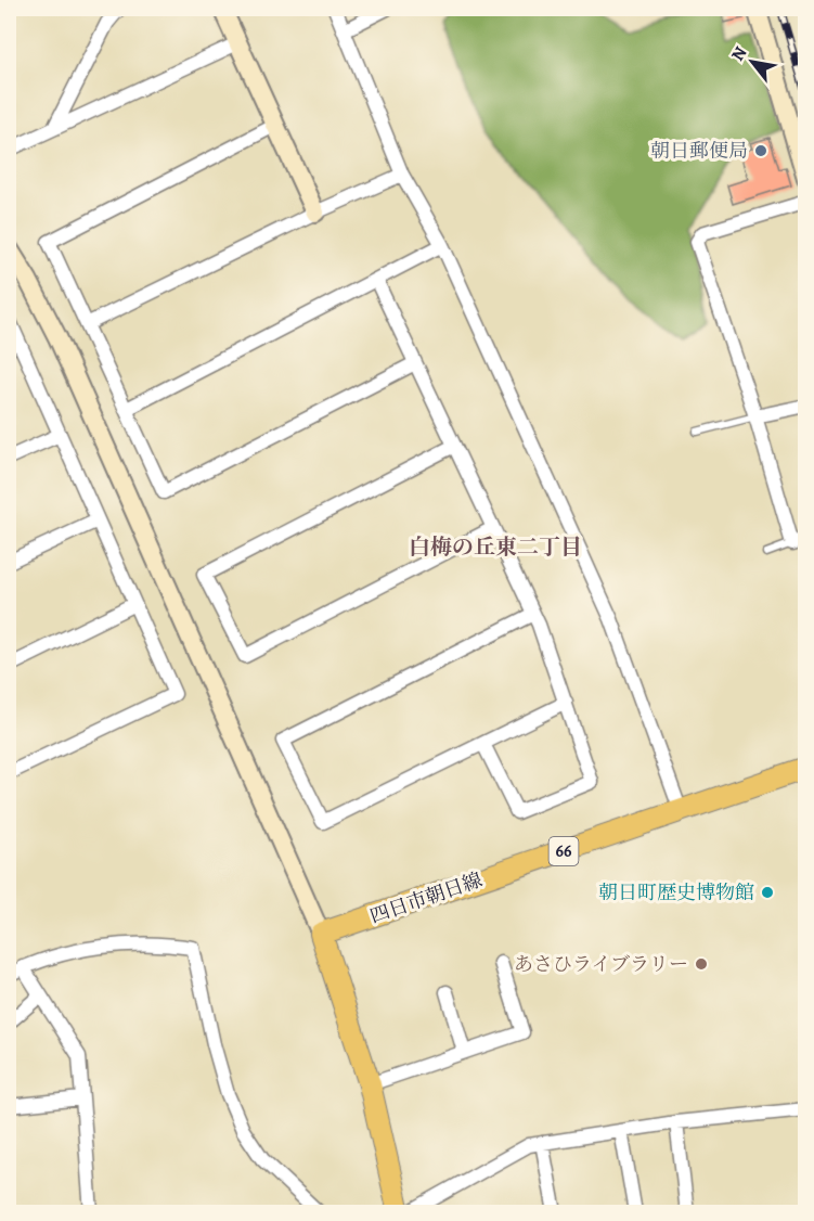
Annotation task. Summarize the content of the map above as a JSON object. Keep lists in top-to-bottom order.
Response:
{
  "streets": {
    "main road": ["66", "四日市朝日線"]
  },
  "districts": ["白梅の丘東二丁目"],
  "places": ["朝日郵便局", "朝日町歴史博物館", "あさひライブラリー"],
  "north": "top left"
}
